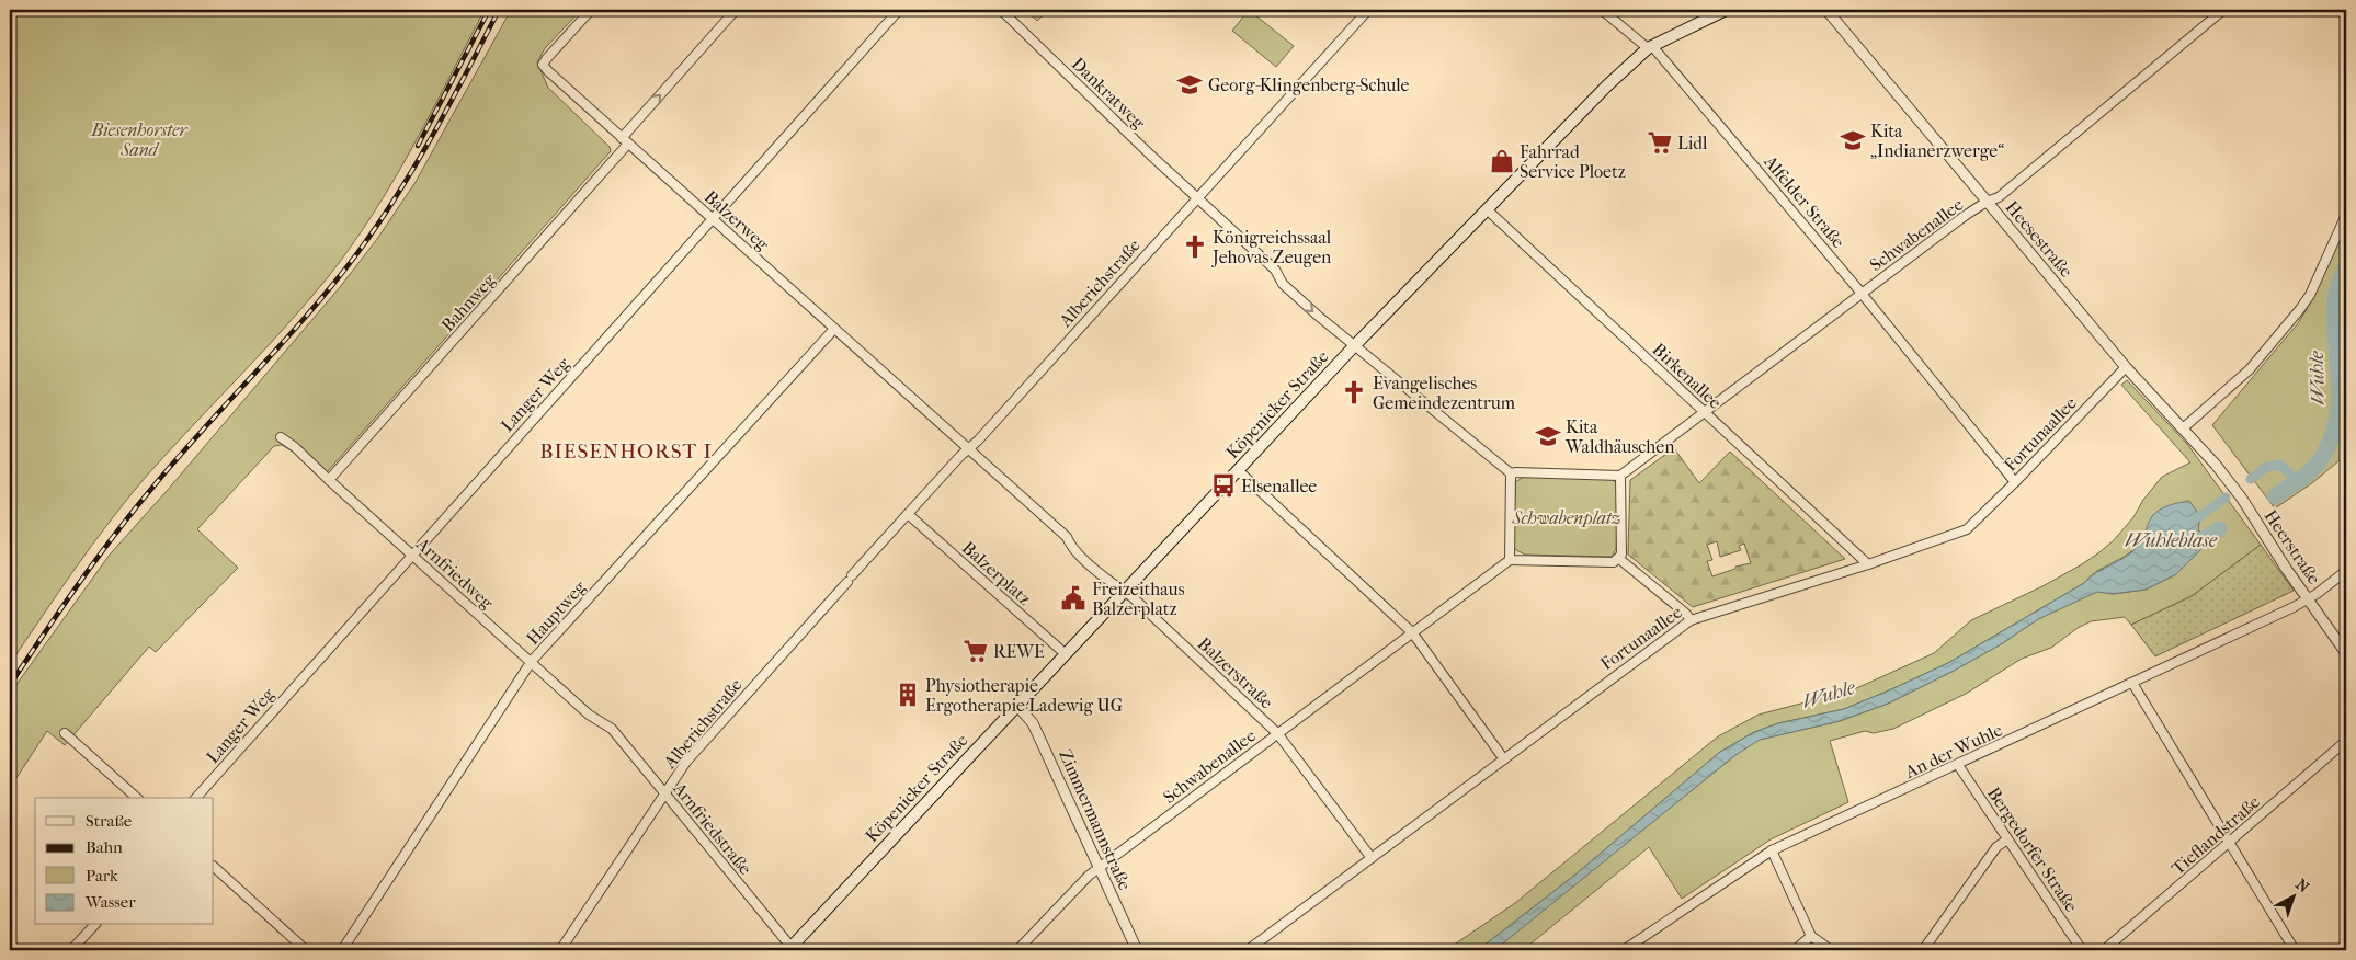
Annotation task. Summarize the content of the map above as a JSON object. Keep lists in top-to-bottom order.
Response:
{
  "streets": {
    "main road": ["Köpenicker Straße"],
    "street": [
      "Dankratweg",
      "Alfelder Straße",
      "Balzerweg",
      "Schwabenallee",
      "Heesestraße",
      "Alberichstraße",
      "Bahnweg",
      "Birkenallee",
      "Langer Weg",
      "Fortunaallee",
      "Heerstraße",
      "Arnfriedweg",
      "Balzerplatz",
      "Hauptweg",
      "Balzerstraße",
      "An der Wuhle",
      "Zimmermannstraße",
      "Arnfriedstraße",
      "Tieflandstraße",
      "Bergedorfer Straße"
    ]
  },
  "crossings": [
    ["Dankratweg", "Alberichstraße"],
    ["Dankratweg", "Köpenicker Straße"],
    ["Alfelder Straße", "Schwabenallee"],
    ["Alfelder Straße", "Köpenicker Straße"],
    ["Alfelder Straße", "Fortunaallee"],
    ["Balzerweg", "Bahnweg"],
    ["Balzerweg", "Langer Weg"],
    ["Balzerweg", "Hauptweg"],
    ["Balzerweg", "Balzerstraße"],
    ["Schwabenallee", "Heesestraße"],
    ["Schwabenallee", "Birkenallee"],
    ["Schwabenallee", "Balzerstraße"],
    ["Schwabenallee", "Zimmermannstraße"],
    ["Heesestraße", "Fortunaallee"],
    ["Heesestraße", "Heerstraße"],
    ["Alberichstraße", "Balzerplatz"],
    ["Alberichstraße", "Balzerstraße"],
    ["Alberichstraße", "Arnfriedstraße"],
    ["Bahnweg", "Arnfriedweg"],
    ["Birkenallee", "Köpenicker Straße"],
    ["Birkenallee", "Fortunaallee"],
    ["Langer Weg", "Arnfriedweg"],
    ["Köpenicker Straße", "Balzerplatz"],
    ["Köpenicker Straße", "Balzerstraße"],
    ["Köpenicker Straße", "Zimmermannstraße"],
    ["Köpenicker Straße", "Arnfriedstraße"],
    ["Fortunaallee", "Balzerstraße"],
    ["Heerstraße", "An der Wuhle"],
    ["Arnfriedweg", "Hauptweg"],
    ["Arnfriedweg", "Arnfriedstraße"],
    ["An der Wuhle", "Bergedorfer Straße"]
  ],
  "districts": ["BIESENHORST I"],
  "water": ["Wuhle", "Wuhleblase"],
  "parks": ["Biesenhorster Sand", "Schwabenplatz"],
  "places": {
    "school or university": ["Georg-Klingenberg-Schule", "Kita „Indianerzwerge“", "Kita Waldhäuschen"],
    "supermarket": ["Lidl", "REWE"],
    "shop": ["Fahrrad Service Ploetz"],
    "church": ["Königreichssaal Jehovas Zeugen", "Evangelisches Gemeindezentrum"],
    "bus stop": ["Elsenallee"],
    "public building": ["Freizeithaus Balzerplatz"],
    "building": ["Physiotherapie Ergotherapie Ladewig UG"]
  },
  "legend": [
    "Straße",
    "Bahn",
    "Park",
    "Wasser"
  ],
  "north": "top right"
}
